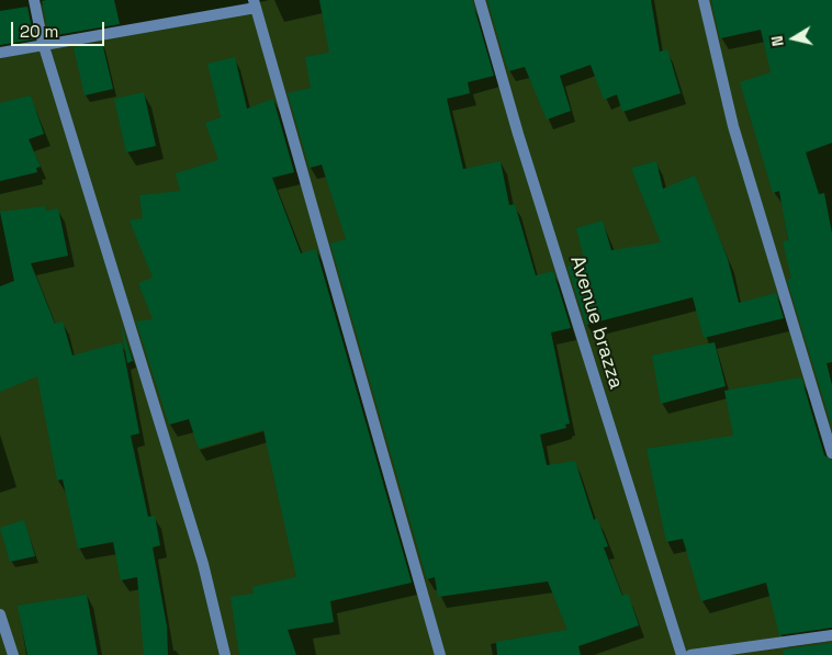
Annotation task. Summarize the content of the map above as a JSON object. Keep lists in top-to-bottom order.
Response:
{
  "streets": {
    "street": ["Avenue brazza"]
  },
  "scale_bar": "20 m",
  "north": "left"
}
